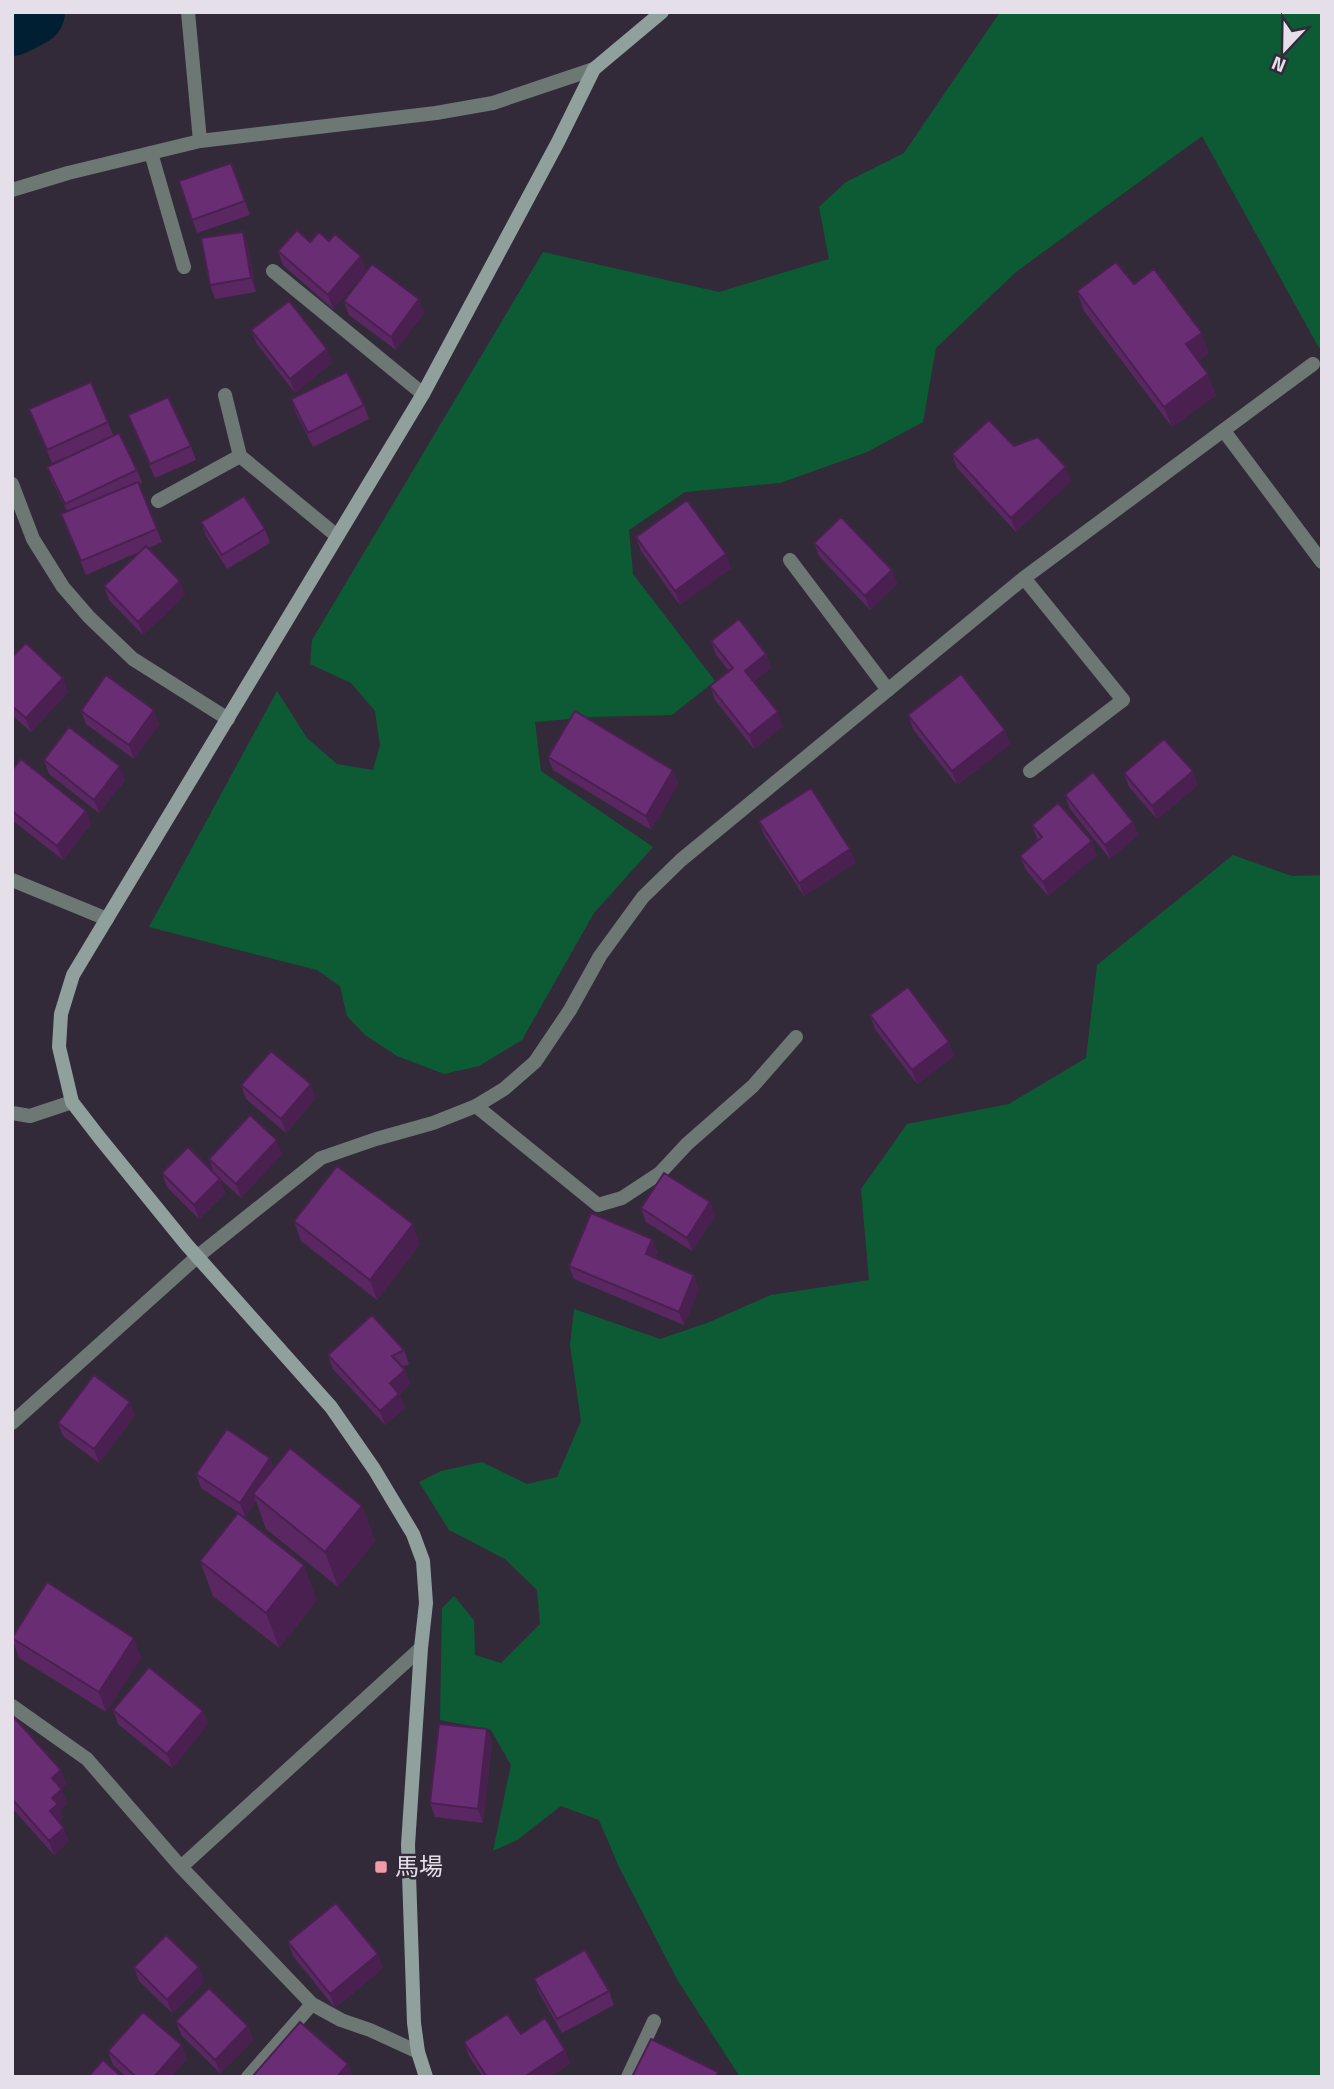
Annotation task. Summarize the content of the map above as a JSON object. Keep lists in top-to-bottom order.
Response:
{
  "places": {
    "transit": ["馬場"]
  },
  "north": "bottom"
}
